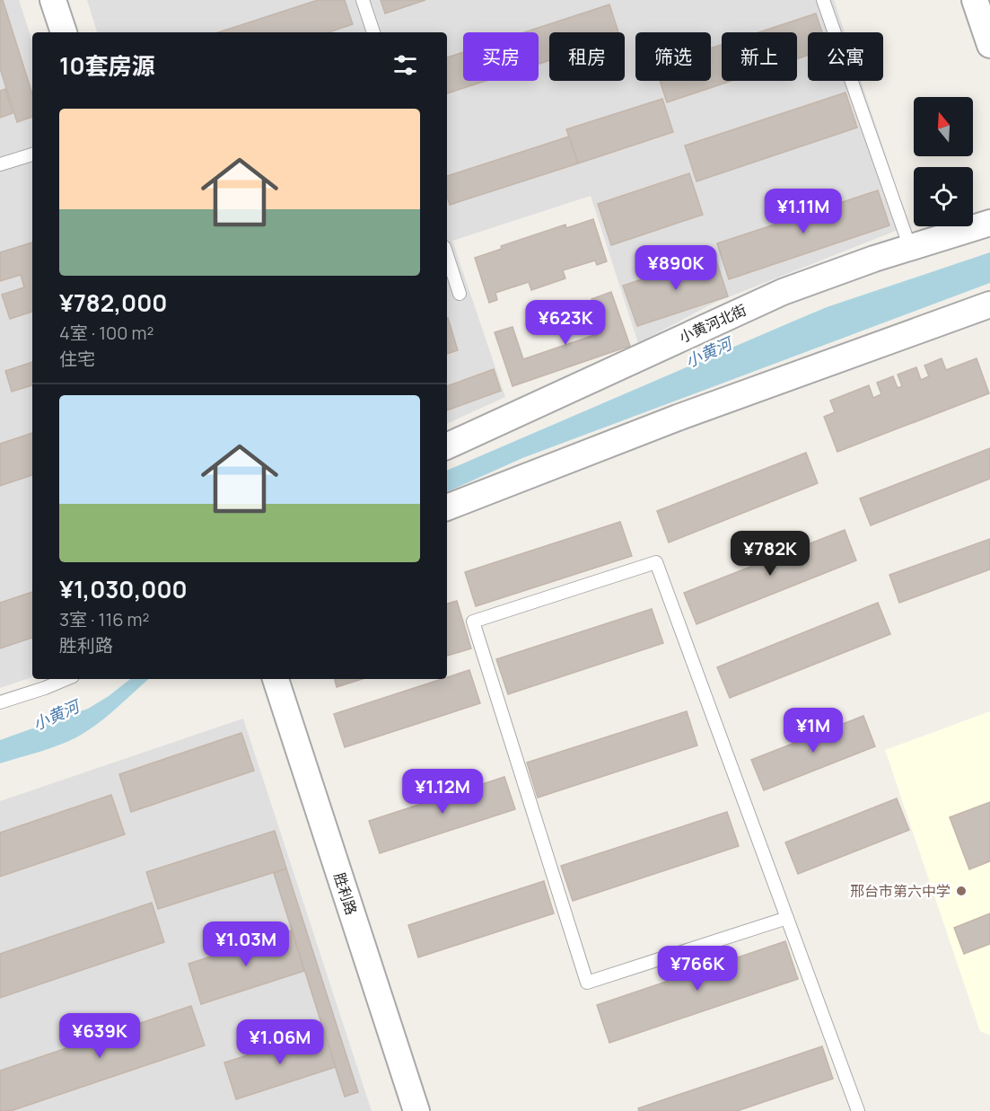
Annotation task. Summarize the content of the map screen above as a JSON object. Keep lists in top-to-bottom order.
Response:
{
  "streets": {
    "street": ["小黄河北街", "胜利路"]
  },
  "water": ["小黄河"],
  "places": ["邢台市第六中学"],
  "north": "top",
  "page": {
    "chip": [
      "买房",
      "租房",
      "筛选",
      "新上",
      "公寓"
    ],
    "heading": "10套房源",
    "list": [
      {
        "name": "¥782,000",
        "note": "4室 · 100 m² · 住宅"
      },
      {
        "name": "¥1,030,000",
        "note": "3室 · 116 m² · 胜利路"
      }
    ],
    "price": [
      "¥1.11M",
      "¥890K",
      "¥623K",
      "¥782K",
      "¥1M",
      "¥1.12M",
      "¥1.03M",
      "¥766K",
      "¥639K",
      "¥1.06M"
    ]
  }
}
